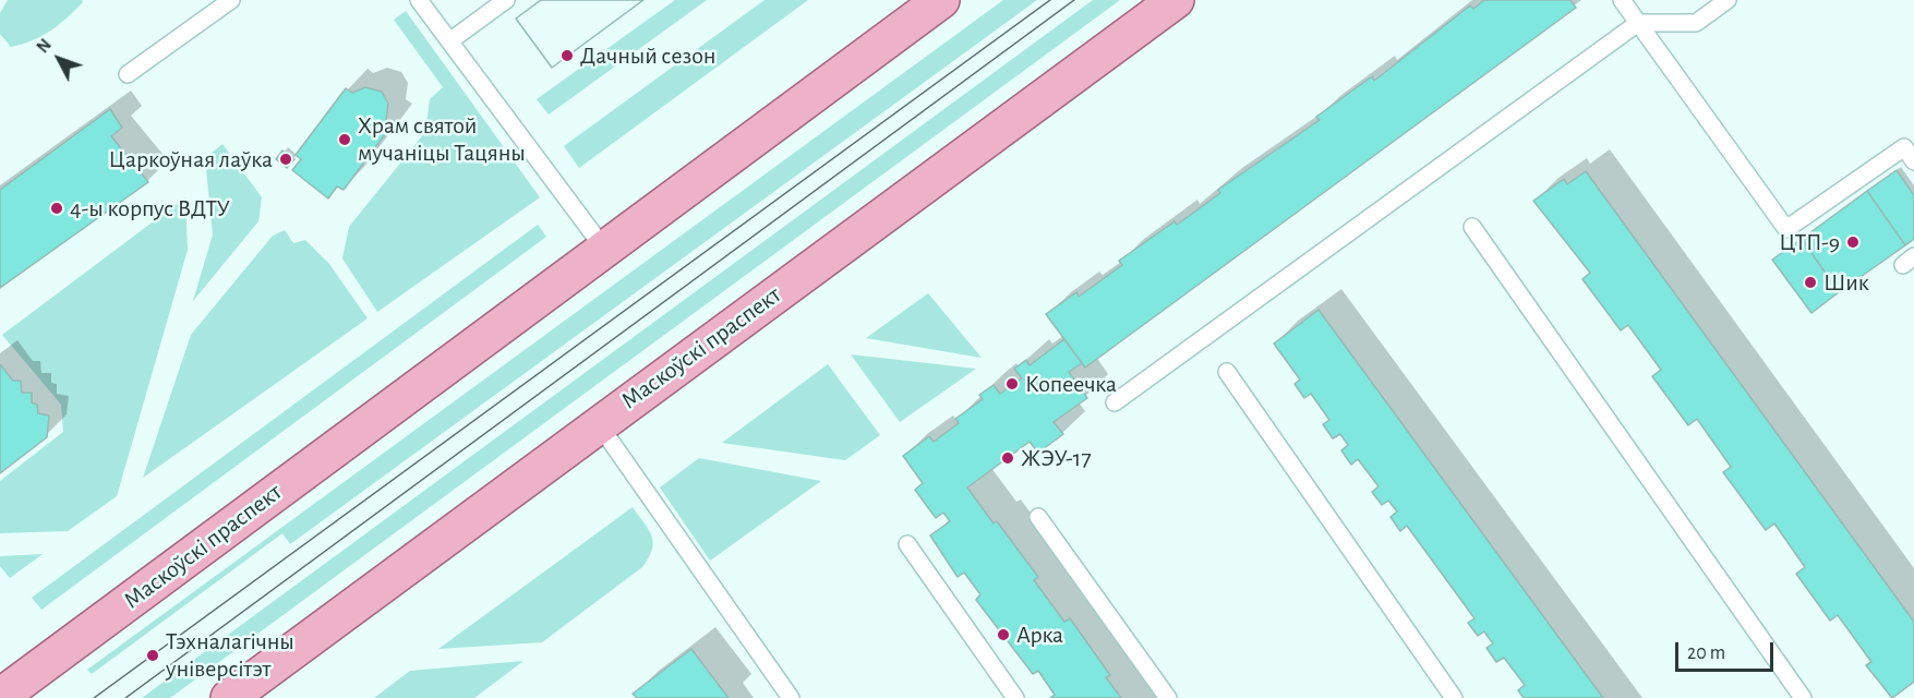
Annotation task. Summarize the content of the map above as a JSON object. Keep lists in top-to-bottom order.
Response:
{
  "streets": {
    "main road": ["Маскоўскі праспект"]
  },
  "places": [
    "Дачный сезон",
    "Храм святой мучаніцы Тацяны",
    "Царкоўная лаўка",
    "4-ы корпус ВДТУ",
    "ЦТП-9",
    "Шик",
    "Копеечка",
    "ЖЭУ-17",
    "Арка",
    "Тэхналагічны універсітэт"
  ],
  "scale_bar": "20 m",
  "north": "top left"
}
